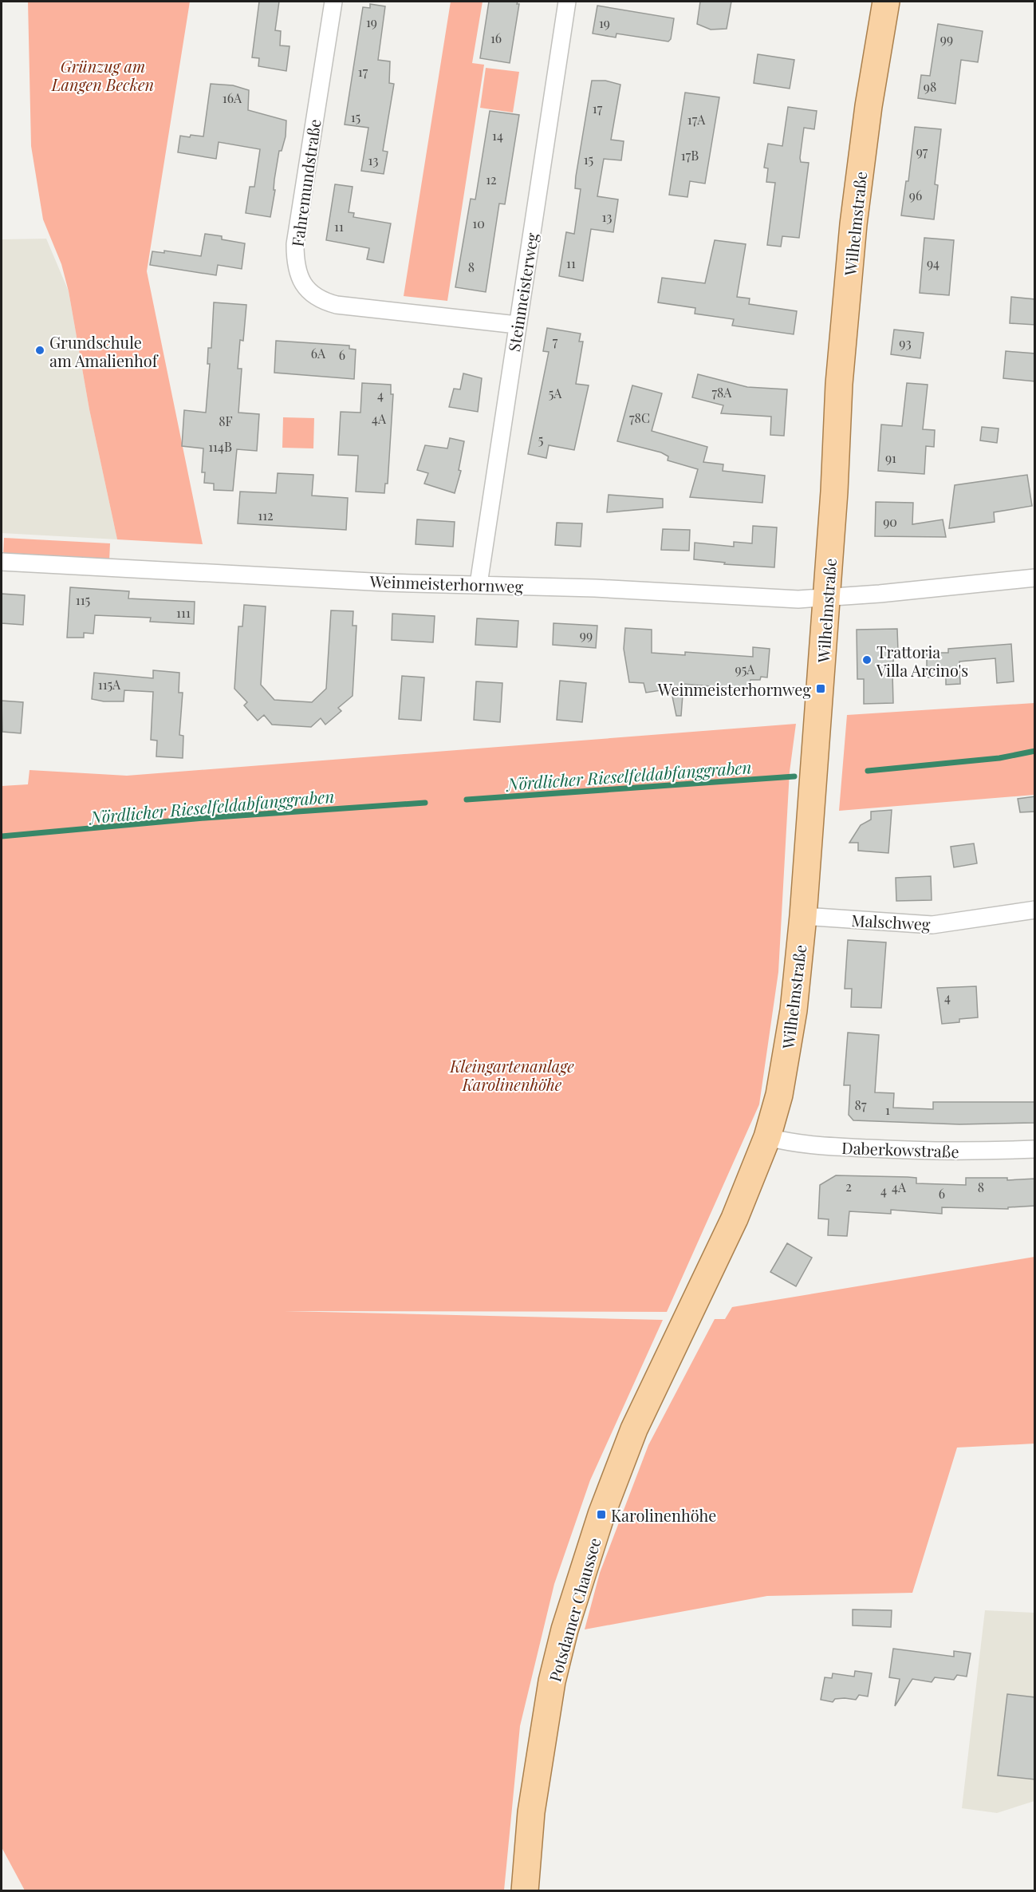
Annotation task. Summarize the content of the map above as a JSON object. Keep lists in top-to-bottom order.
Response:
{
  "streets": {
    "main road": ["Wilhelmstraße", "Potsdamer Chaussee"],
    "street": [
      "Fahremundstraße",
      "Steinmeisterweg",
      "Weinmeisterhornweg",
      "Malschweg",
      "Daberkowstraße"
    ]
  },
  "crossings": [
    ["Fahremundstraße", "Steinmeisterweg"],
    ["Wilhelmstraße", "Weinmeisterhornweg"],
    ["Wilhelmstraße", "Malschweg"],
    ["Wilhelmstraße", "Daberkowstraße"],
    ["Wilhelmstraße", "Potsdamer Chaussee"],
    ["Steinmeisterweg", "Weinmeisterhornweg"]
  ],
  "water": ["Nördlicher Rieselfeldabfanggraben"],
  "parks": ["Grünzug am Langen Becken", "Kleingartenanlage Karolinenhöhe"],
  "places": {
    "other": ["Grundschule am Amalienhof", "Trattoria Villa Arcino's"],
    "transit": ["Weinmeisterhornweg", "Karolinenhöhe"]
  },
  "house_numbers": [
    "19",
    "19",
    "16",
    "99",
    "17",
    "98",
    "16A",
    "17",
    "15",
    "17A",
    "14",
    "97",
    "17B",
    "15",
    "13",
    "12",
    "96",
    "13",
    "10",
    "11",
    "11",
    "94",
    "8",
    "7",
    "93",
    "6A",
    "6",
    "78A",
    "5A",
    "4",
    "78C",
    "4A",
    "8F",
    "5",
    "114B",
    "91",
    "112",
    "90",
    "115",
    "111",
    "99",
    "95A",
    "115A",
    "4",
    "87",
    "1",
    "2",
    "4A",
    "8",
    "4",
    "6"
  ]
}
